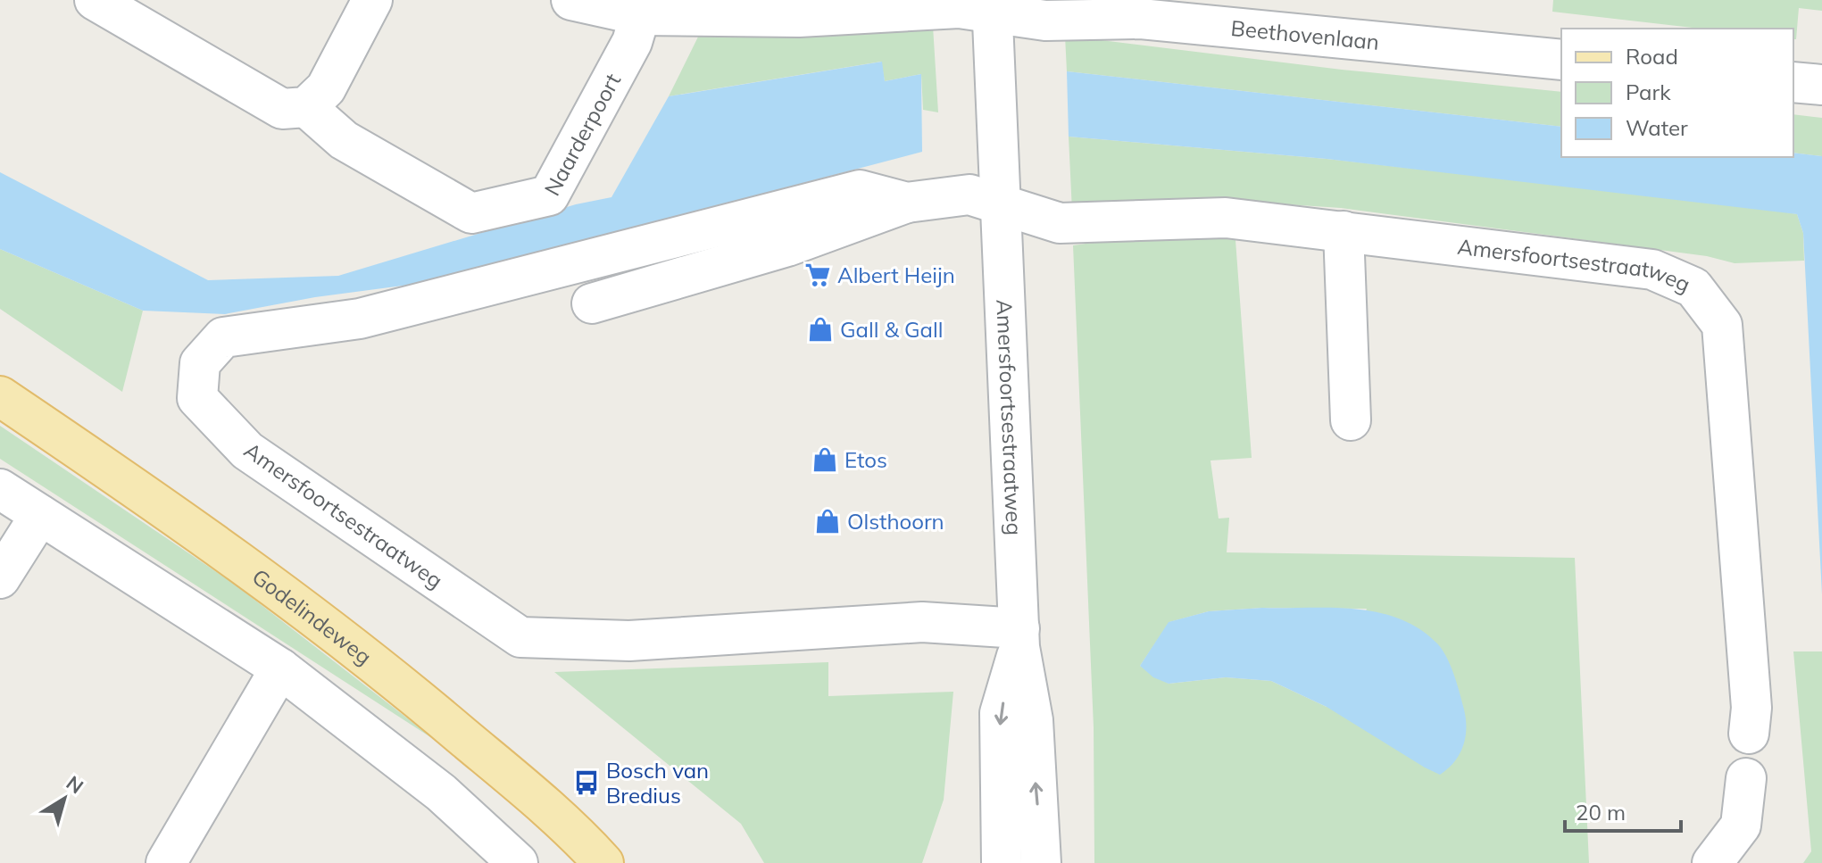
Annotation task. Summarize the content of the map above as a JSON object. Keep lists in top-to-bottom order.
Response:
{
  "streets": {
    "main road": ["Godelindeweg"],
    "street": ["Beethovenlaan", "Naarderpoort", "Amersfoortsestraatweg"]
  },
  "crossings": [
    ["Beethovenlaan", "Naarderpoort"],
    ["Beethovenlaan", "Amersfoortsestraatweg"]
  ],
  "places": {
    "supermarket": ["Albert Heijn"],
    "shop": ["Gall & Gall", "Etos", "Olsthoorn"],
    "bus stop": ["Bosch van Bredius"]
  },
  "legend": ["Road", "Park", "Water"],
  "scale_bar": "20 m",
  "north": "top right"
}
